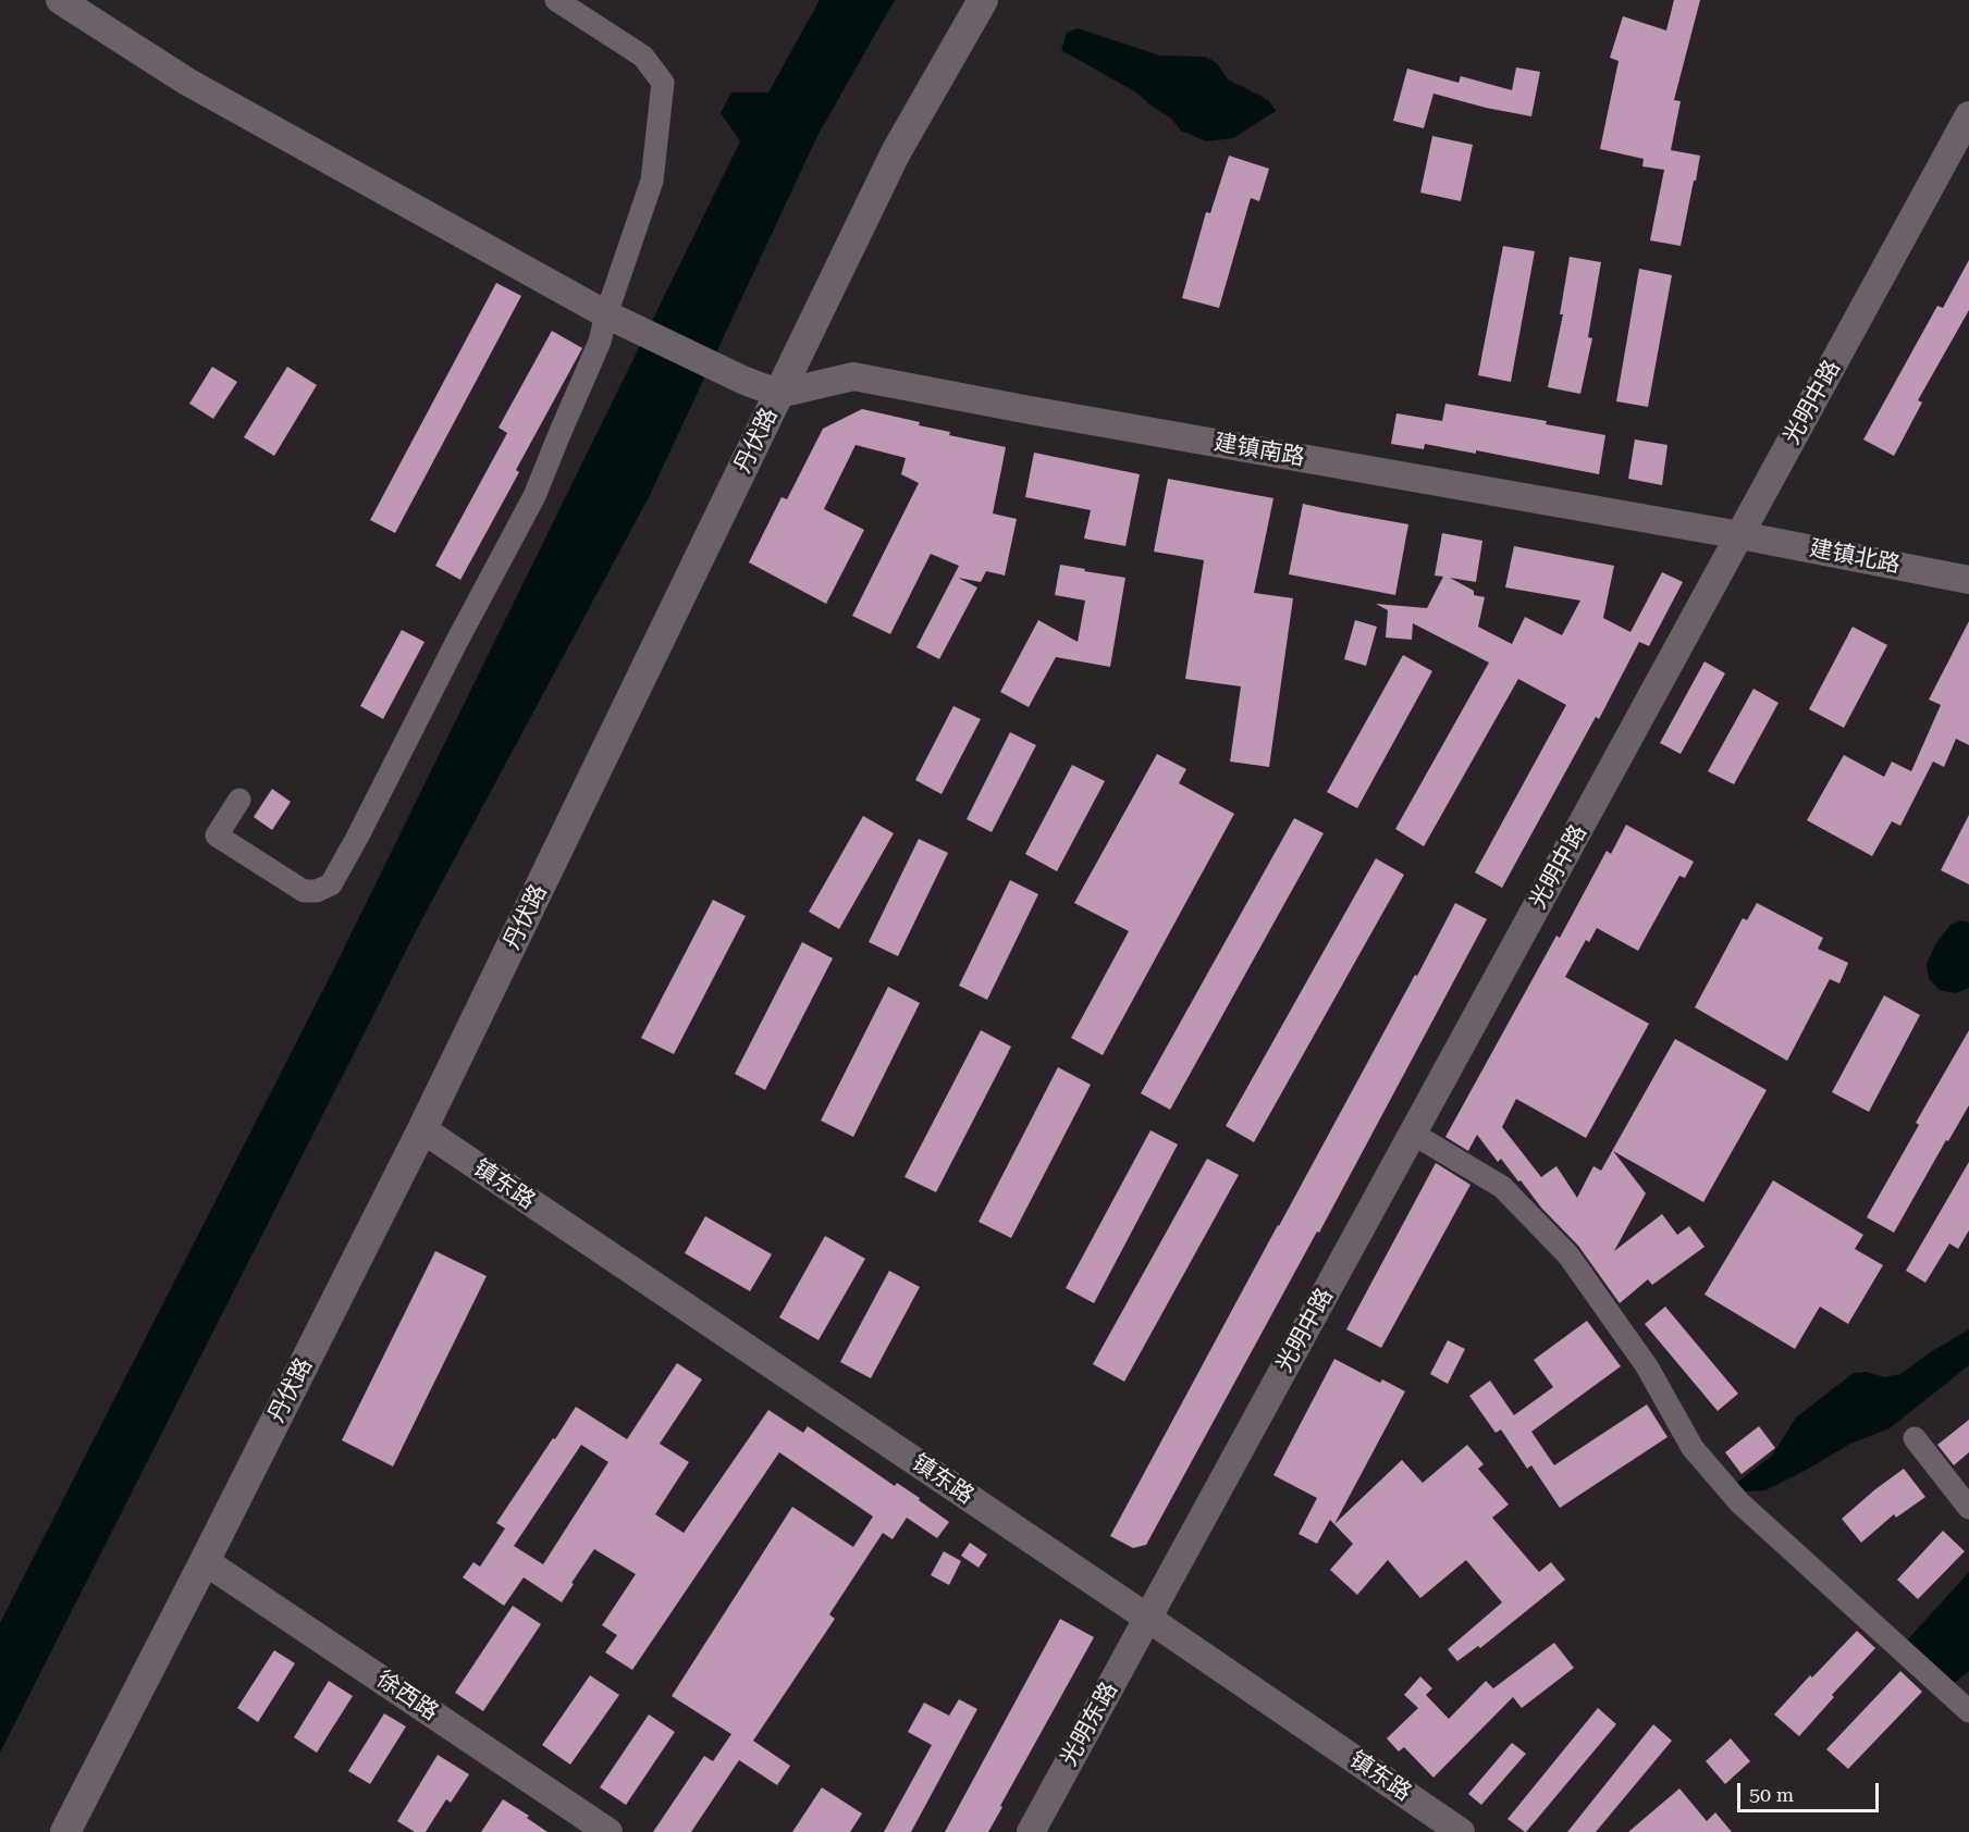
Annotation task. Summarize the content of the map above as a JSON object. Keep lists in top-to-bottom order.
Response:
{
  "streets": {
    "main road": ["丹伏路"],
    "street": [
      "光明中路",
      "建镇南路",
      "建镇北路",
      "镇东路",
      "徐西路",
      "光明东路"
    ]
  },
  "crossings": [
    ["光明中路", "建镇南路"],
    ["光明中路", "建镇北路"],
    ["光明中路", "镇东路"],
    ["光明中路", "光明东路"],
    ["丹伏路", "建镇南路"],
    ["丹伏路", "镇东路"],
    ["丹伏路", "徐西路"],
    ["建镇南路", "建镇北路"],
    ["镇东路", "光明东路"]
  ],
  "scale_bar": "50 m"
}
